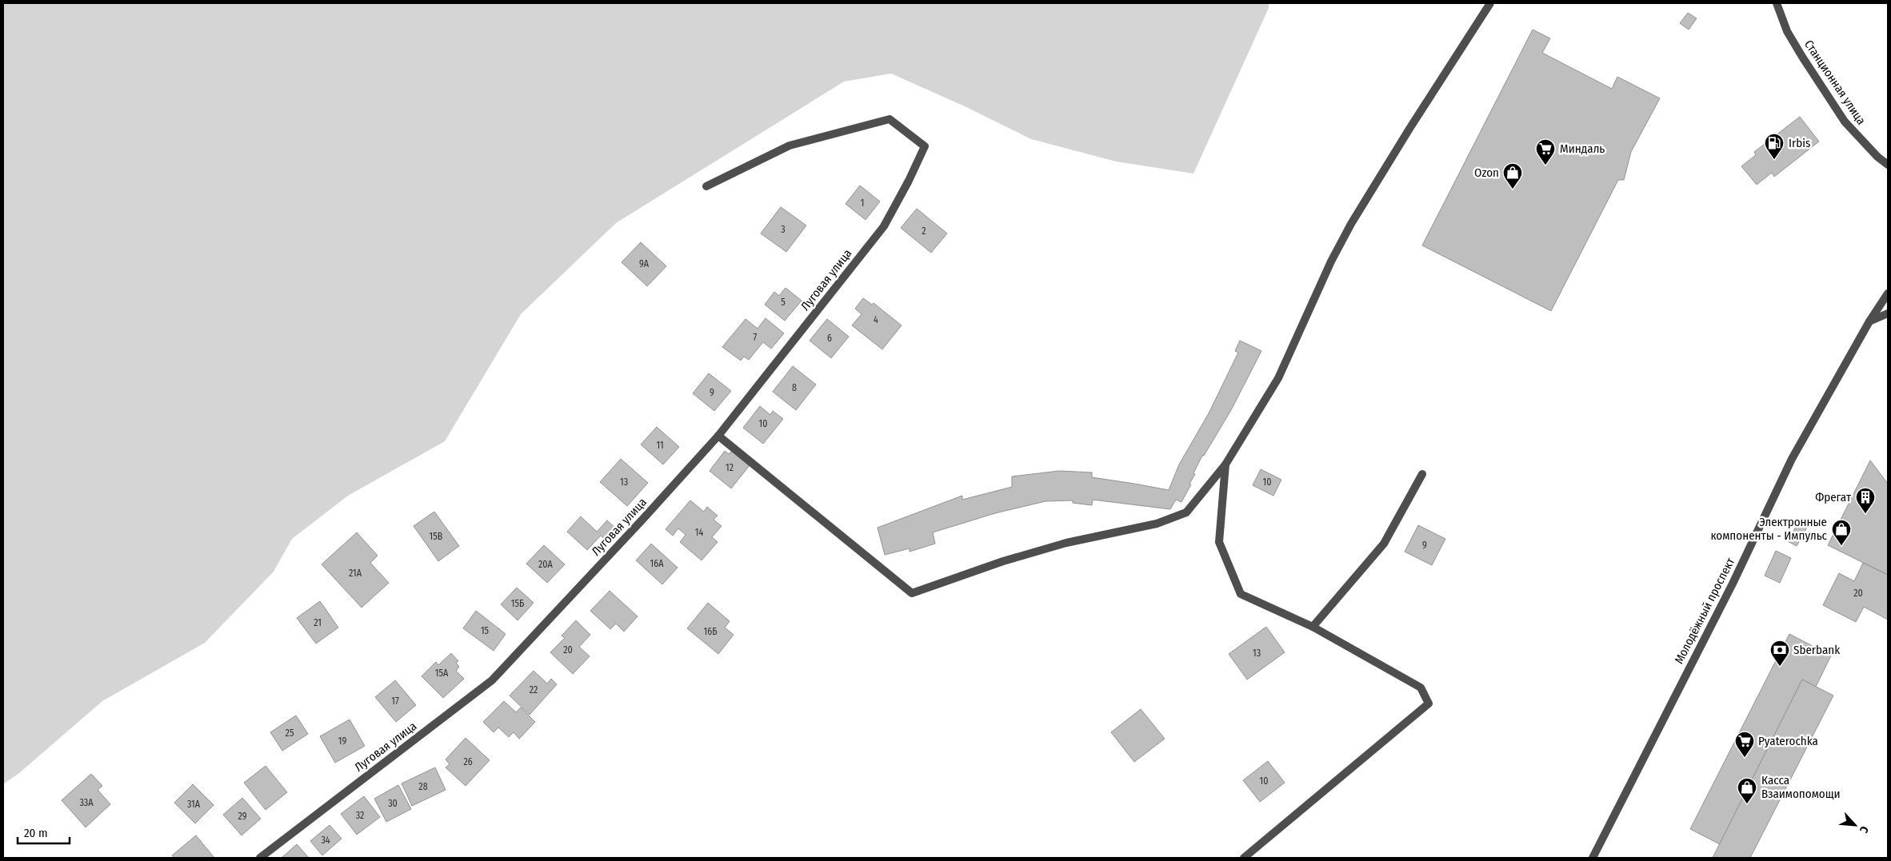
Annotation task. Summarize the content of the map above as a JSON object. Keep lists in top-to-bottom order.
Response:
{
  "streets": {
    "street": ["Станционная улица", "Луговая улица", "Молодёжный проспект"]
  },
  "places": {
    "fuel station": ["Irbis"],
    "supermarket": ["Миндаль", "Pyaterochka"],
    "shop": ["Ozon", "Электронные компоненты - Импульс", "Касса Взаимопомощи"],
    "building": ["Фрегат"],
    "bank": ["Sberbank"]
  },
  "house_numbers": [
    "1",
    "3",
    "2",
    "9А",
    "5",
    "4",
    "7",
    "6",
    "8",
    "9",
    "10",
    "11",
    "12",
    "13",
    "10",
    "14",
    "15В",
    "9",
    "16А",
    "20А",
    "21А",
    "20",
    "15Б",
    "21",
    "15",
    "16Б",
    "20",
    "13",
    "15А",
    "22",
    "17",
    "25",
    "19",
    "26",
    "10",
    "28",
    "33А",
    "30",
    "31А",
    "32",
    "29",
    "34"
  ],
  "scale_bar": "20 m",
  "north": "bottom right"
}
